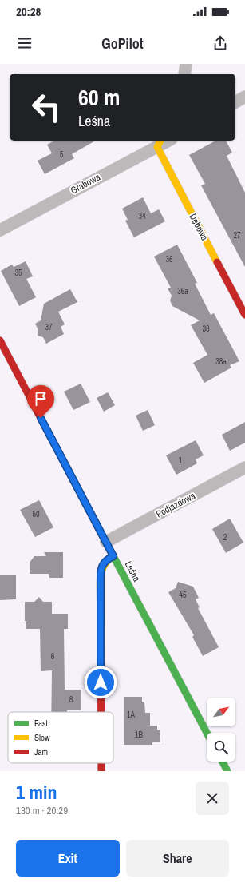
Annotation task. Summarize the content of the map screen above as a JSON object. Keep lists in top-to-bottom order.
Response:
{
  "streets": {
    "street": [
      "Grabowa",
      "Dębowa",
      "Podjazdowa",
      "Leśna"
    ]
  },
  "crossings": [
    ["Grabowa", "Dębowa"],
    ["Podjazdowa", "Leśna"]
  ],
  "house_numbers": [
    "5",
    "34",
    "27",
    "36",
    "35",
    "36a",
    "37",
    "38",
    "38a",
    "1",
    "50",
    "2",
    "45",
    "6",
    "8",
    "1A",
    "1B"
  ],
  "legend": ["Fast", "Slow", "Jam"],
  "north": "top right",
  "page": {
    "status": "20:28",
    "header": "GoPilot",
    "turn": ["60 m", "Leśna"],
    "heading": ["1 min", "130 m · 20:29"],
    "buttons": ["Exit", "Share"]
  }
}
